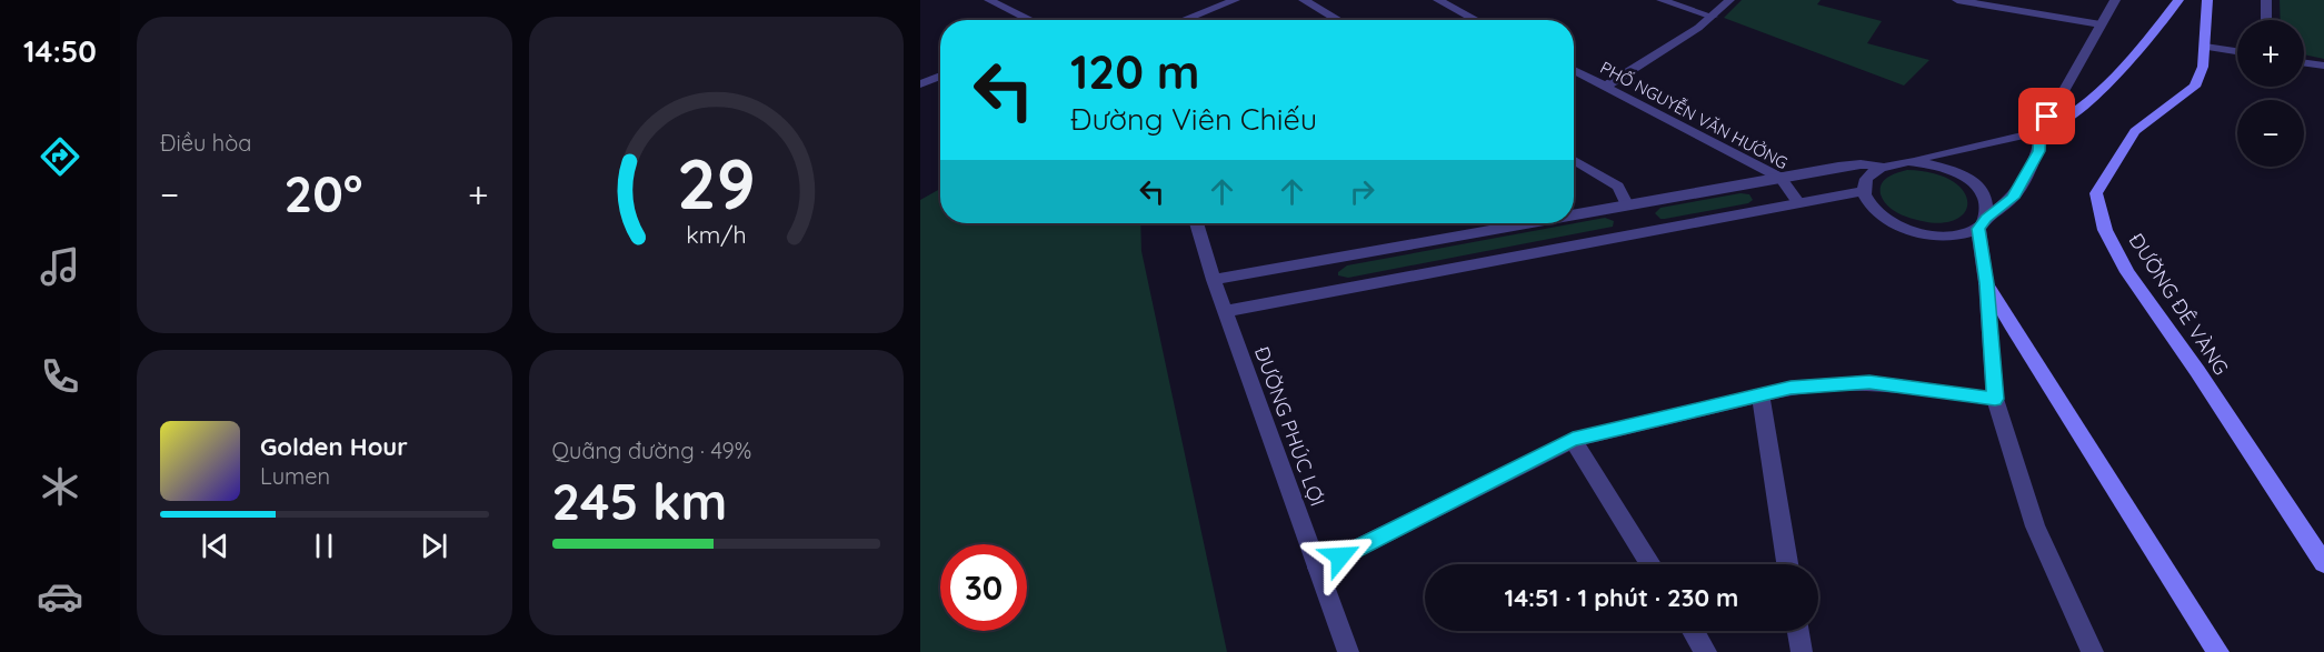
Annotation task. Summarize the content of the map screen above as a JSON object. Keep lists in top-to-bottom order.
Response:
{
  "streets": {
    "main road": ["ĐƯỜNG ĐÊ VÀNG"],
    "street": ["PHỐ NGUYỄN VĂN HƯỞNG", "ĐƯỜNG PHÚC LỢI"]
  },
  "page": {
    "tabs": "14:50",
    "tile": [
      "Điều hòa",
      ["Quãng đường · 49%", "245 km"]
    ],
    "map_buttons": ["+", "−"],
    "turn": ["120 m", "Đường Viên Chiếu"],
    "heat": ["−", "20°", "+"],
    "song": ["Golden Hour", "Lumen"],
    "limit": "30",
    "trip": "14:51 · 1 phút · 230 m",
    "gauge": ["29", "km/h"]
  }
}
